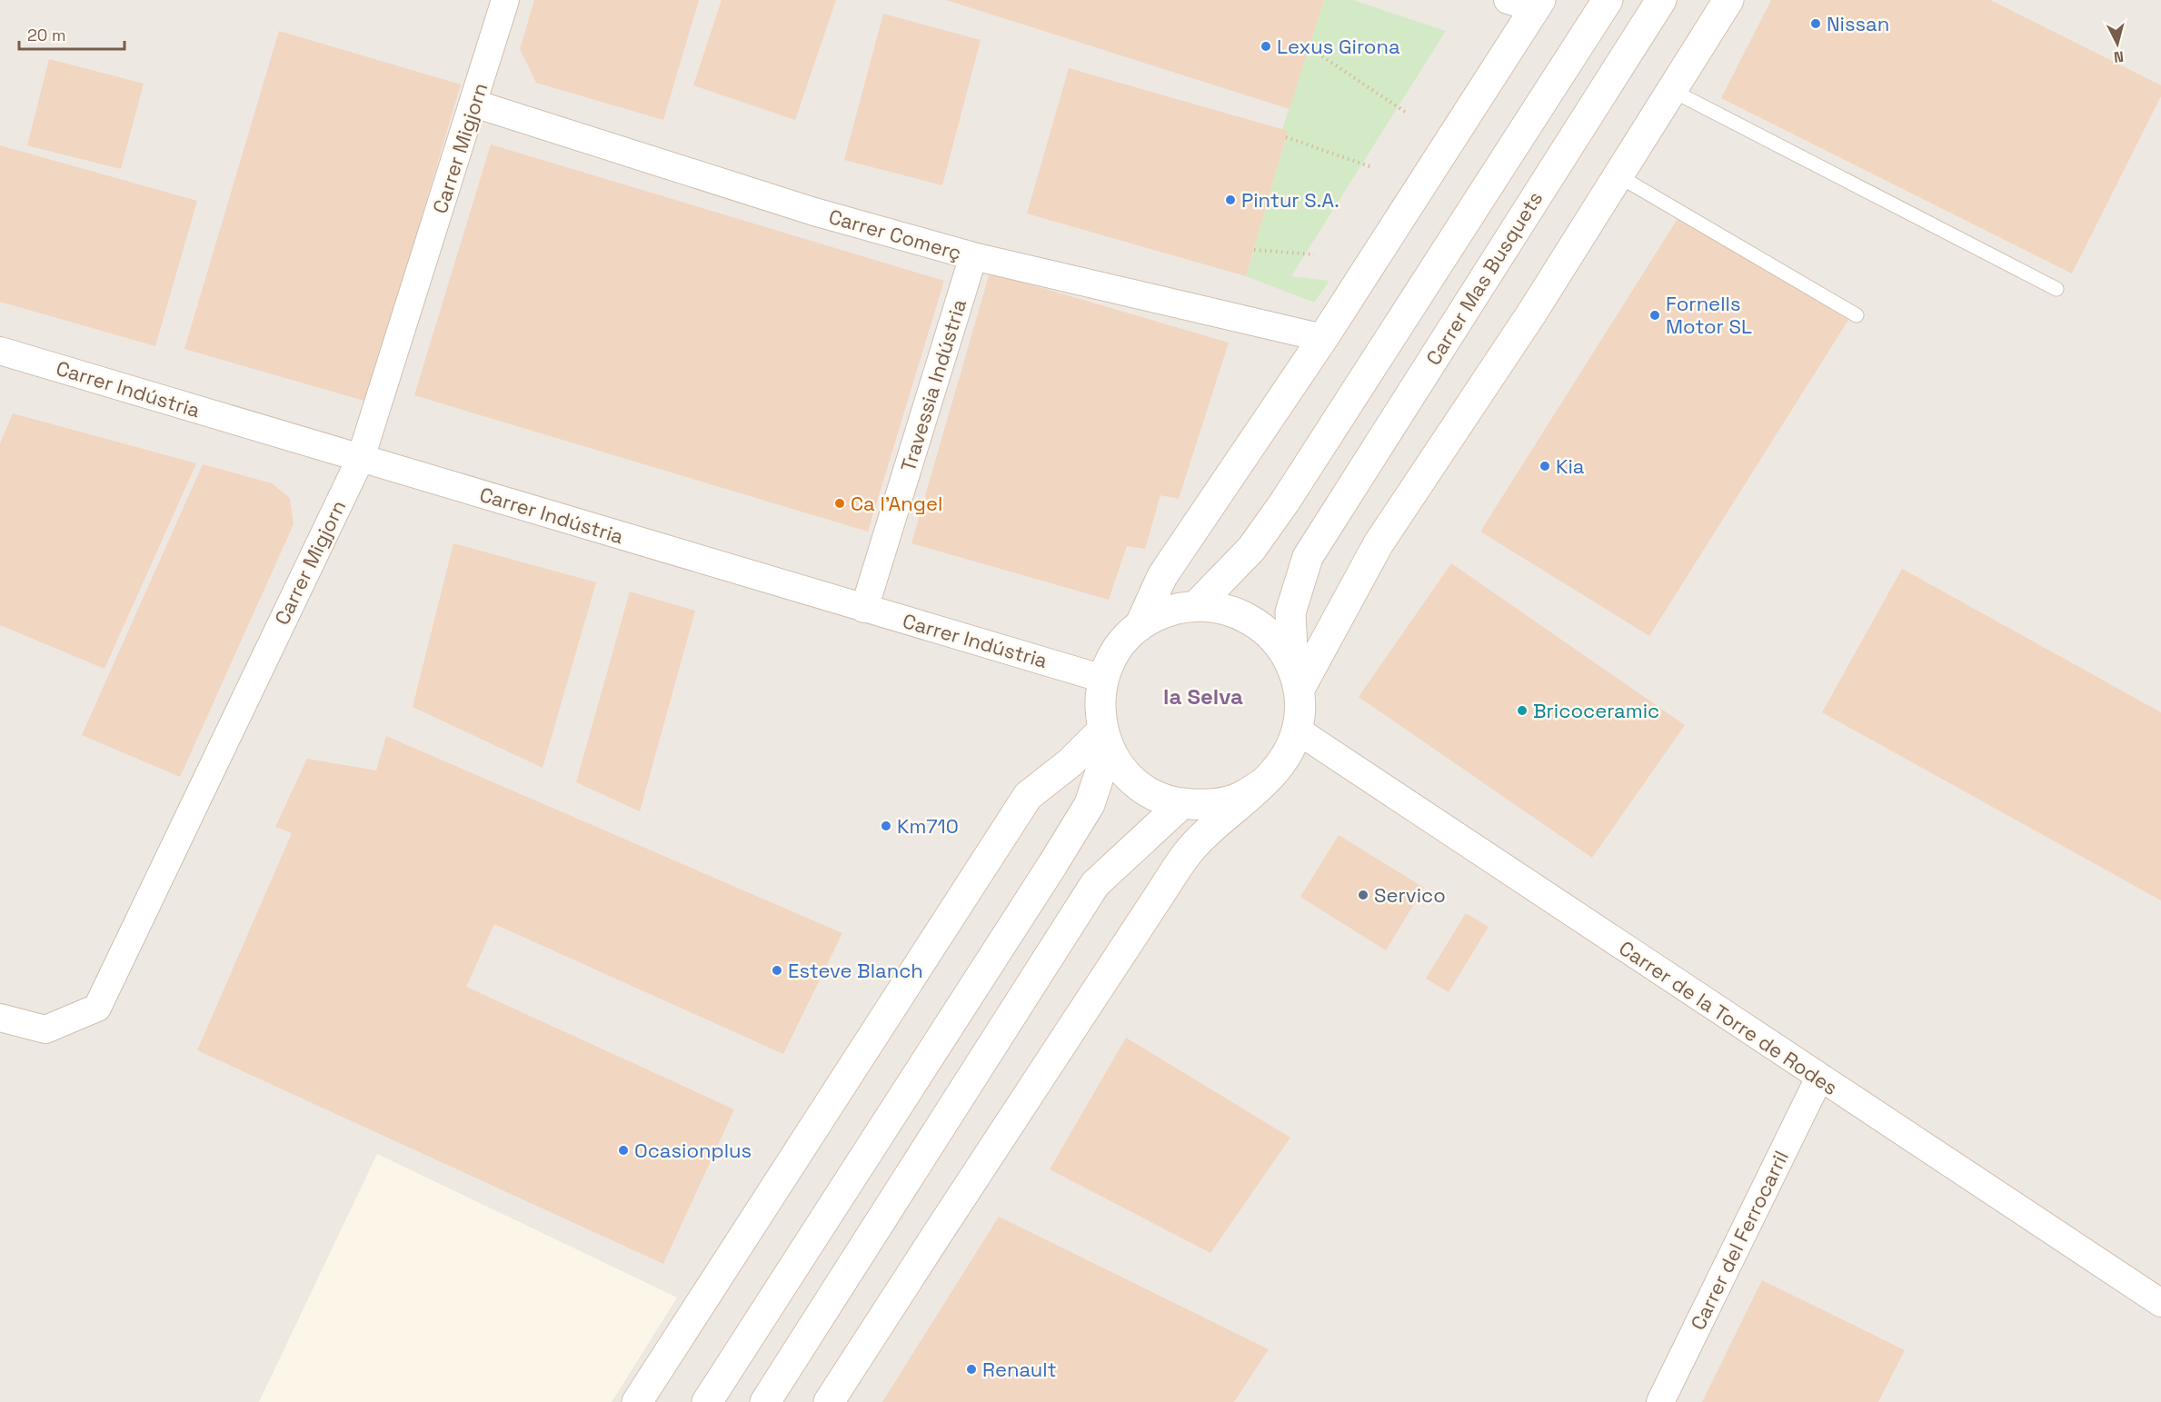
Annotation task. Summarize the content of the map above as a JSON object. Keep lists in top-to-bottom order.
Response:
{
  "streets": {
    "main road": ["Carrer Mas Busquets"],
    "street": [
      "Carrer Migjorn",
      "Carrer Comerç",
      "Travessia Indústria",
      "Carrer Indústria",
      "Carrer de la Torre de Rodes",
      "Carrer del Ferrocarril"
    ]
  },
  "crossings": [
    ["Carrer Migjorn", "Carrer Comerç"],
    ["Carrer Migjorn", "Carrer Indústria"],
    ["Carrer Comerç", "Travessia Indústria"],
    ["Carrer Mas Busquets", "Carrer de la Torre de Rodes"],
    ["Travessia Indústria", "Carrer Indústria"],
    ["Carrer de la Torre de Rodes", "Carrer del Ferrocarril"]
  ],
  "districts": ["la Selva"],
  "places": [
    "Nissan",
    "Lexus Girona",
    "Pintur S.A.",
    "Fornells Motor SL",
    "Kia",
    "Ca l'Angel",
    "Bricoceramic",
    "Km710",
    "Servico",
    "Esteve Blanch",
    "Ocasionplus",
    "Renault"
  ],
  "scale_bar": "20 m",
  "north": "bottom"
}
